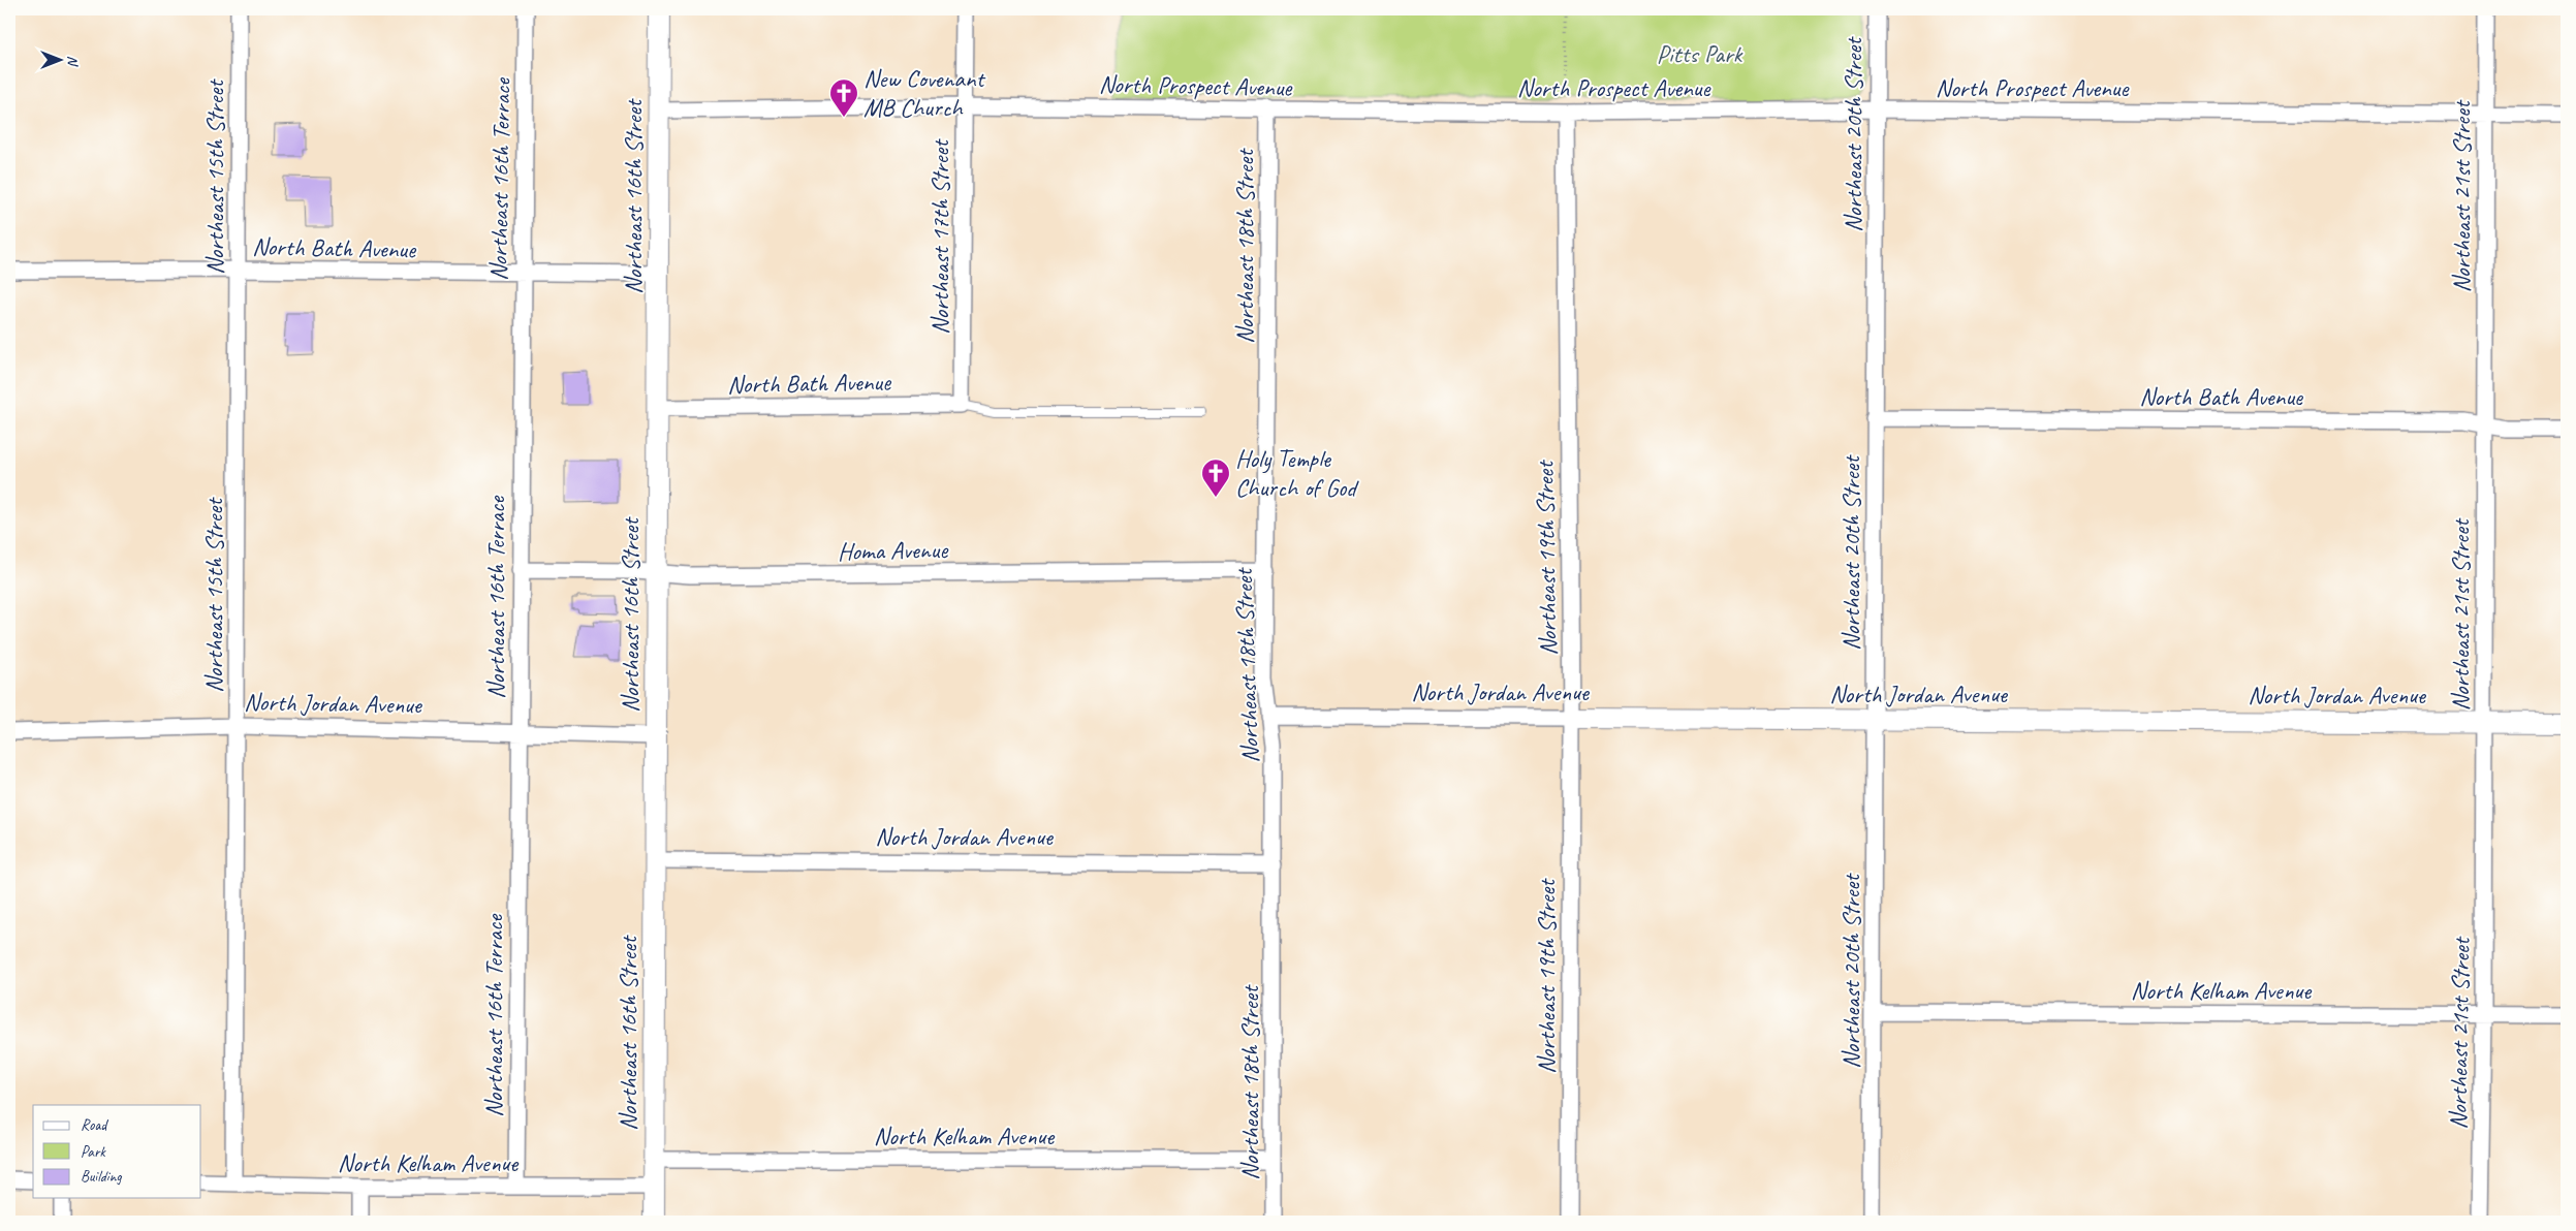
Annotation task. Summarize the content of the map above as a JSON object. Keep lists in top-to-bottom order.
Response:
{
  "streets": {
    "street": [
      "North Prospect Avenue",
      "Northeast 20th Street",
      "Northeast 15th Street",
      "Northeast 16th Terrace",
      "Northeast 16th Street",
      "Northeast 21st Street",
      "Northeast 17th Street",
      "Northeast 18th Street",
      "North Bath Avenue",
      "Homa Avenue",
      "Northeast 19th Street",
      "North Jordan Avenue",
      "North Kelham Avenue"
    ]
  },
  "crossings": [
    ["North Prospect Avenue", "Northeast 20th Street"],
    ["North Prospect Avenue", "Northeast 16th Street"],
    ["North Prospect Avenue", "Northeast 21st Street"],
    ["North Prospect Avenue", "Northeast 17th Street"],
    ["North Prospect Avenue", "Northeast 18th Street"],
    ["North Prospect Avenue", "Northeast 19th Street"],
    ["Northeast 20th Street", "North Bath Avenue"],
    ["Northeast 20th Street", "North Jordan Avenue"],
    ["Northeast 20th Street", "North Kelham Avenue"],
    ["Northeast 15th Street", "North Bath Avenue"],
    ["Northeast 15th Street", "North Jordan Avenue"],
    ["Northeast 15th Street", "North Kelham Avenue"],
    ["Northeast 16th Terrace", "North Bath Avenue"],
    ["Northeast 16th Terrace", "Homa Avenue"],
    ["Northeast 16th Terrace", "North Jordan Avenue"],
    ["Northeast 16th Terrace", "North Kelham Avenue"],
    ["Northeast 16th Street", "North Bath Avenue"],
    ["Northeast 16th Street", "Homa Avenue"],
    ["Northeast 16th Street", "North Jordan Avenue"],
    ["Northeast 16th Street", "North Kelham Avenue"],
    ["Northeast 21st Street", "North Bath Avenue"],
    ["Northeast 21st Street", "North Jordan Avenue"],
    ["Northeast 21st Street", "North Kelham Avenue"],
    ["Northeast 17th Street", "North Bath Avenue"],
    ["Northeast 18th Street", "Homa Avenue"],
    ["Northeast 18th Street", "North Jordan Avenue"],
    ["Northeast 18th Street", "North Kelham Avenue"],
    ["Northeast 19th Street", "North Jordan Avenue"]
  ],
  "parks": ["Pitts Park"],
  "places": {
    "church": ["New Covenant MB Church", "Holy Temple Church of God"]
  },
  "legend": ["Road", "Park", "Building"],
  "north": "right"
}
